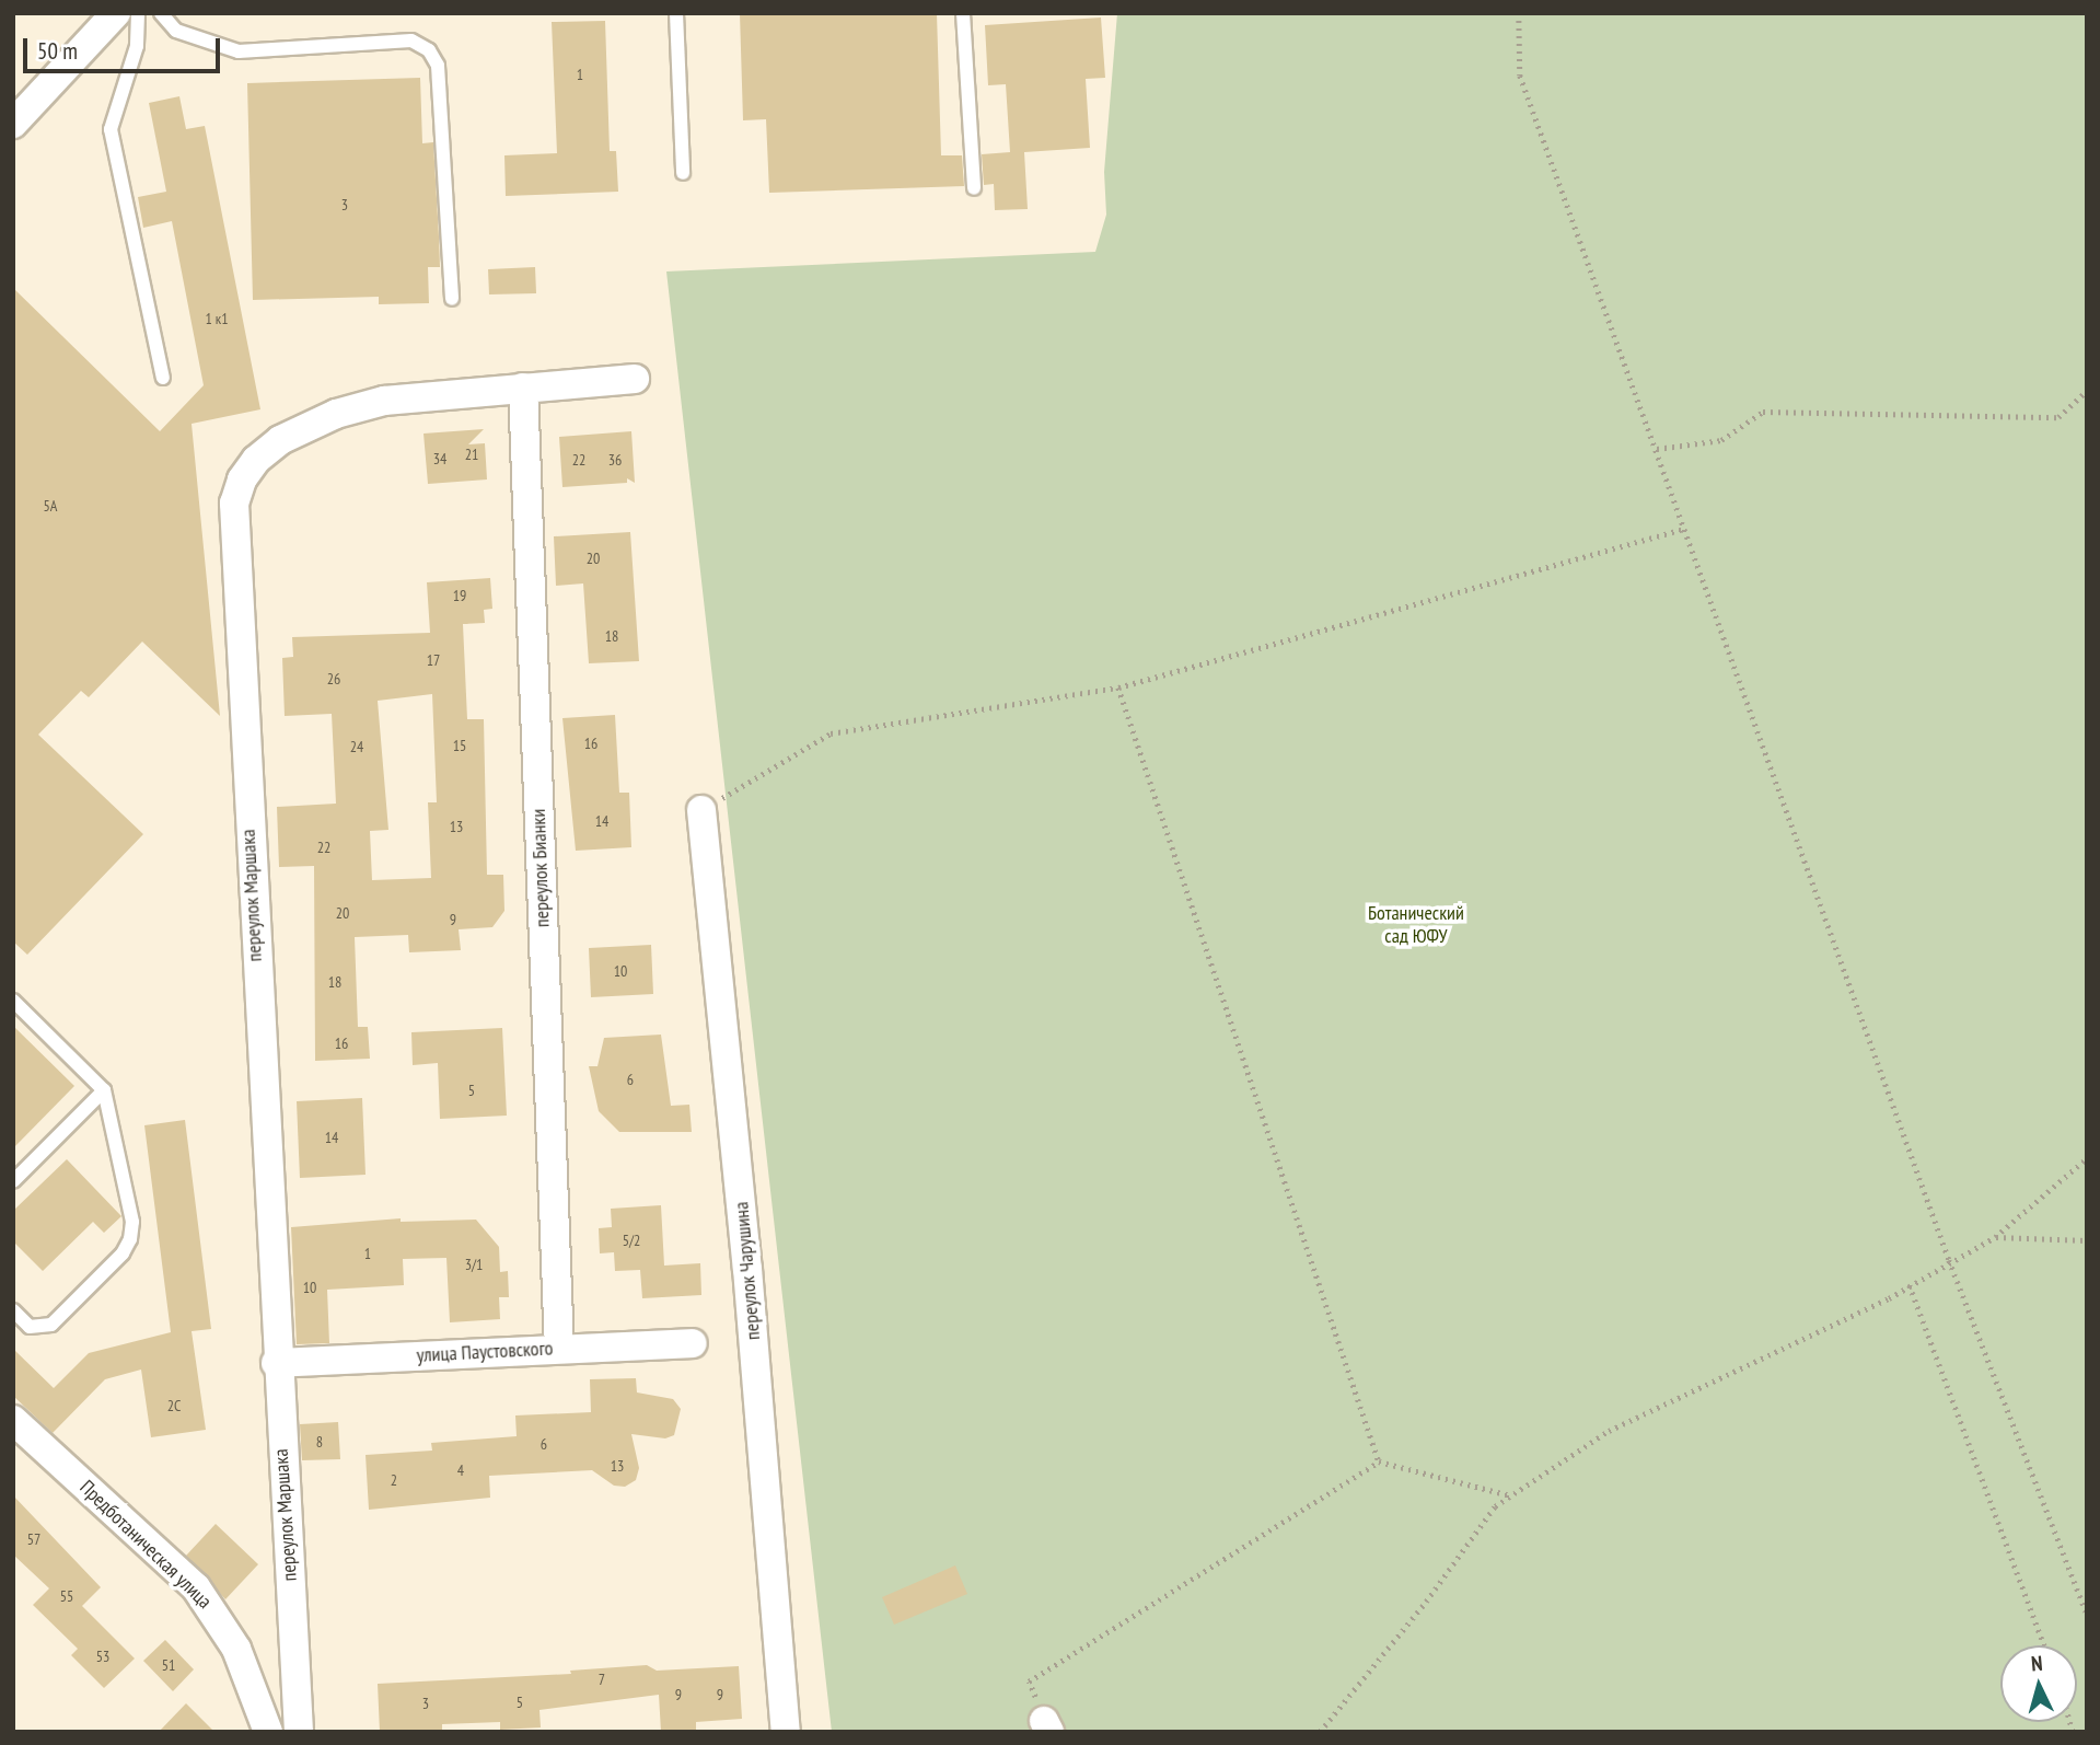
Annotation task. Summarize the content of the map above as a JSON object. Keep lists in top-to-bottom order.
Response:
{
  "streets": {
    "street": [
      "переулок Бианки",
      "переулок Маршака",
      "переулок Чарушина",
      "улица Паустовского",
      "Предботаническая улица"
    ]
  },
  "crossings": [
    ["переулок Бианки", "переулок Маршака"],
    ["переулок Бианки", "улица Паустовского"],
    ["переулок Маршака", "улица Паустовского"]
  ],
  "parks": ["Ботанический сад ЮФУ"],
  "house_numbers": [
    "1",
    "3",
    "1 к1",
    "21",
    "34",
    "22",
    "36",
    "5А",
    "20",
    "19",
    "18",
    "17",
    "26",
    "16",
    "15",
    "24",
    "14",
    "13",
    "22",
    "20",
    "9",
    "10",
    "18",
    "16",
    "6",
    "5",
    "14",
    "5/2",
    "1",
    "3/1",
    "10",
    "2С",
    "8",
    "6",
    "13",
    "4",
    "2",
    "57",
    "55",
    "53",
    "51",
    "7",
    "9",
    "9",
    "5",
    "3"
  ],
  "scale_bar": "50 m",
  "north": "top"
}
